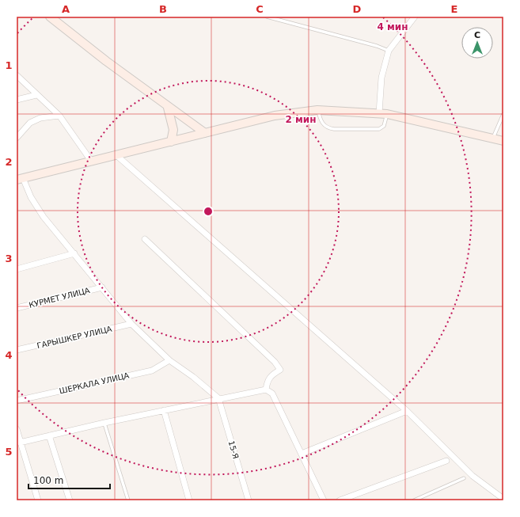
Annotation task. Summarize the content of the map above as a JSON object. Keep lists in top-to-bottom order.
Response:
{
  "streets": {
    "street": [
      "КУРМЕТ УЛИЦА",
      "ГАРЫШКЕР УЛИЦА",
      "ШЕРКАЛА УЛИЦА",
      "15-Я"
    ]
  },
  "scale_bar": "100 m",
  "north": "top",
  "grid": {
    "columns": [
      "A",
      "B",
      "C",
      "D",
      "E"
    ],
    "rows": [
      "1",
      "2",
      "3",
      "4",
      "5"
    ]
  },
  "rings": ["4 мин", "2 мин"]
}
